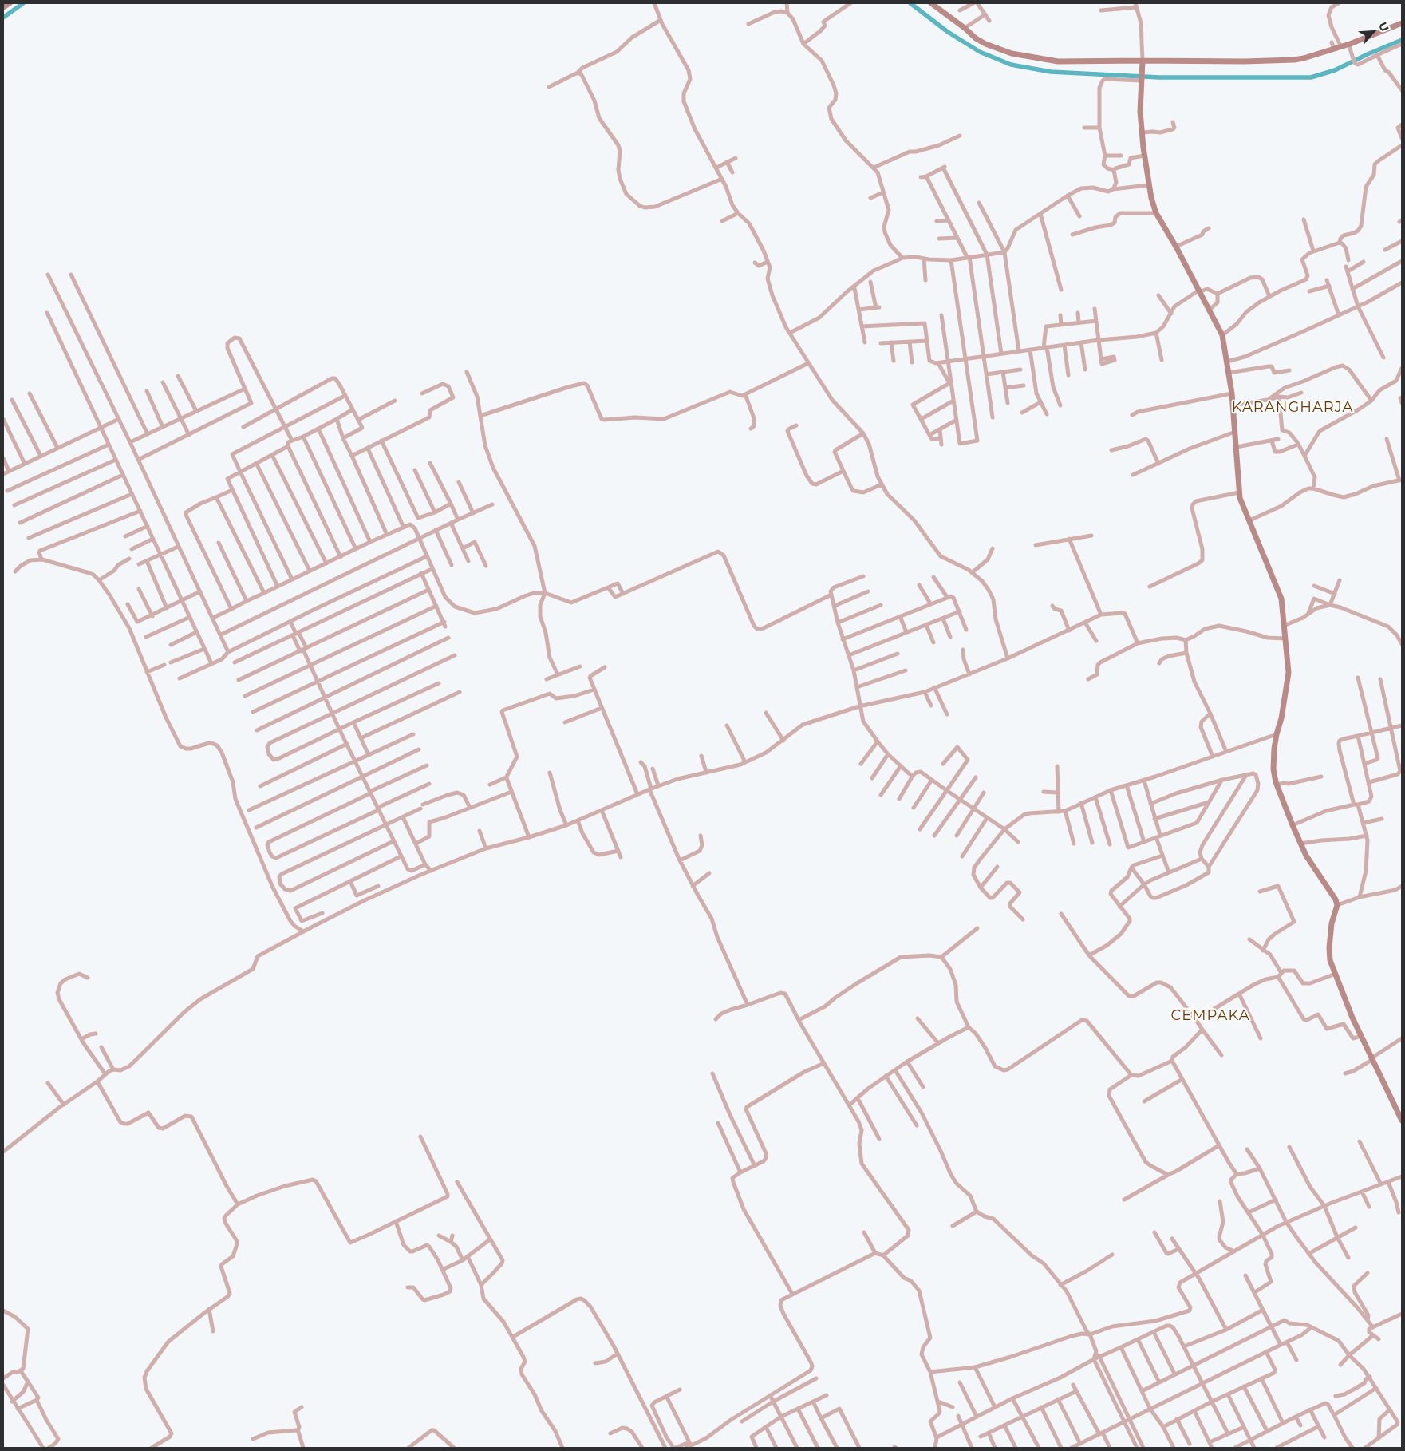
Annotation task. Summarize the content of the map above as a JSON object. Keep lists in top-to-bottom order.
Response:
{
  "districts": ["KARANGHARJA", "CEMPAKA"],
  "north": "top right"
}
